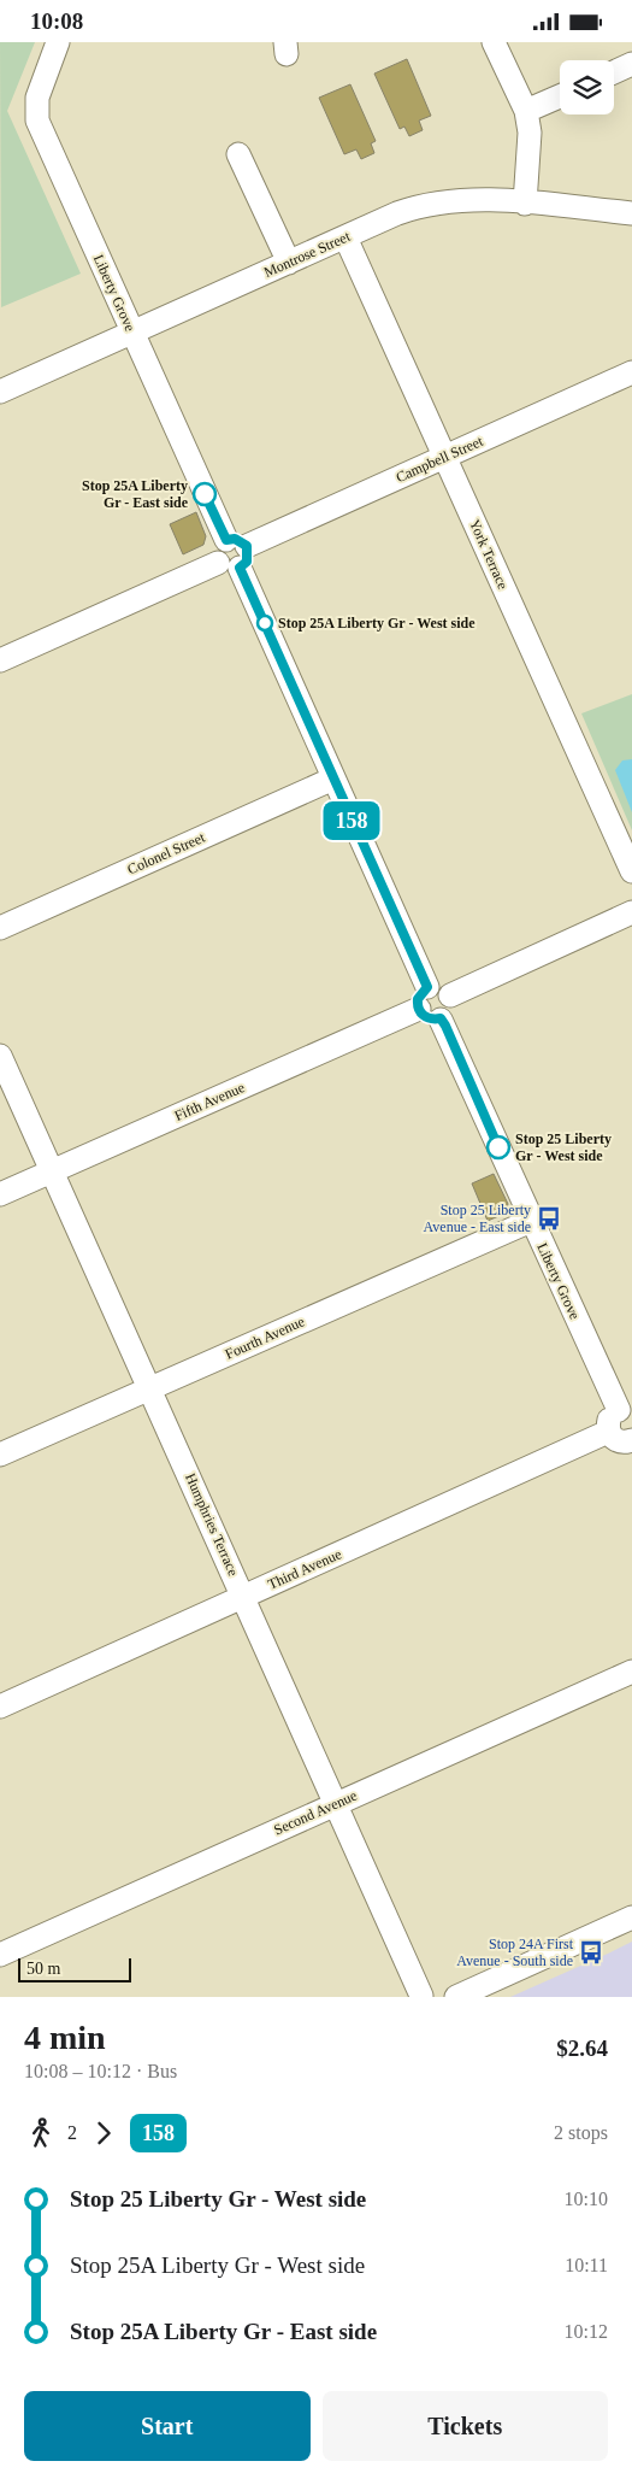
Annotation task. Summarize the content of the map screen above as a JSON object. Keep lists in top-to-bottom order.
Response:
{
  "streets": {
    "street": [
      "Montrose Street",
      "Liberty Grove",
      "Campbell Street",
      "York Terrace",
      "Colonel Street",
      "Fifth Avenue",
      "Fourth Avenue",
      "Humphries Terrace",
      "Third Avenue",
      "Second Avenue"
    ]
  },
  "crossings": [
    ["Montrose Street", "Liberty Grove"],
    ["Montrose Street", "York Terrace"],
    ["Liberty Grove", "Campbell Street"],
    ["Liberty Grove", "Fifth Avenue"],
    ["Liberty Grove", "Fourth Avenue"],
    ["Campbell Street", "York Terrace"],
    ["Fifth Avenue", "Humphries Terrace"],
    ["Fourth Avenue", "Humphries Terrace"],
    ["Humphries Terrace", "Third Avenue"],
    ["Humphries Terrace", "Second Avenue"]
  ],
  "places": {
    "other": ["Stop 25A Liberty Gr - East side", "Stop 25A Liberty Gr - West side", "Stop 25 Liberty Gr - West side"],
    "bus stop": ["Stop 25 Liberty Avenue - East side", "Stop 24A First Avenue - South side"]
  },
  "lines": ["bus line 158"],
  "scale_bar": "50 m",
  "page": {
    "status": "10:08",
    "on_map": "158",
    "scale": "50 m",
    "heading": ["4 min", "10:08 – 10:12 · Bus", "$2.64"],
    "legs": ["2", "158", "2 stops"],
    "list": [
      {
        "name": "Stop 25 Liberty Gr - West side",
        "value": "10:10"
      },
      {
        "name": "Stop 25A Liberty Gr - West side",
        "value": "10:11"
      },
      {
        "name": "Stop 25A Liberty Gr - East side",
        "value": "10:12"
      }
    ],
    "buttons": ["Start", "Tickets"]
  }
}
